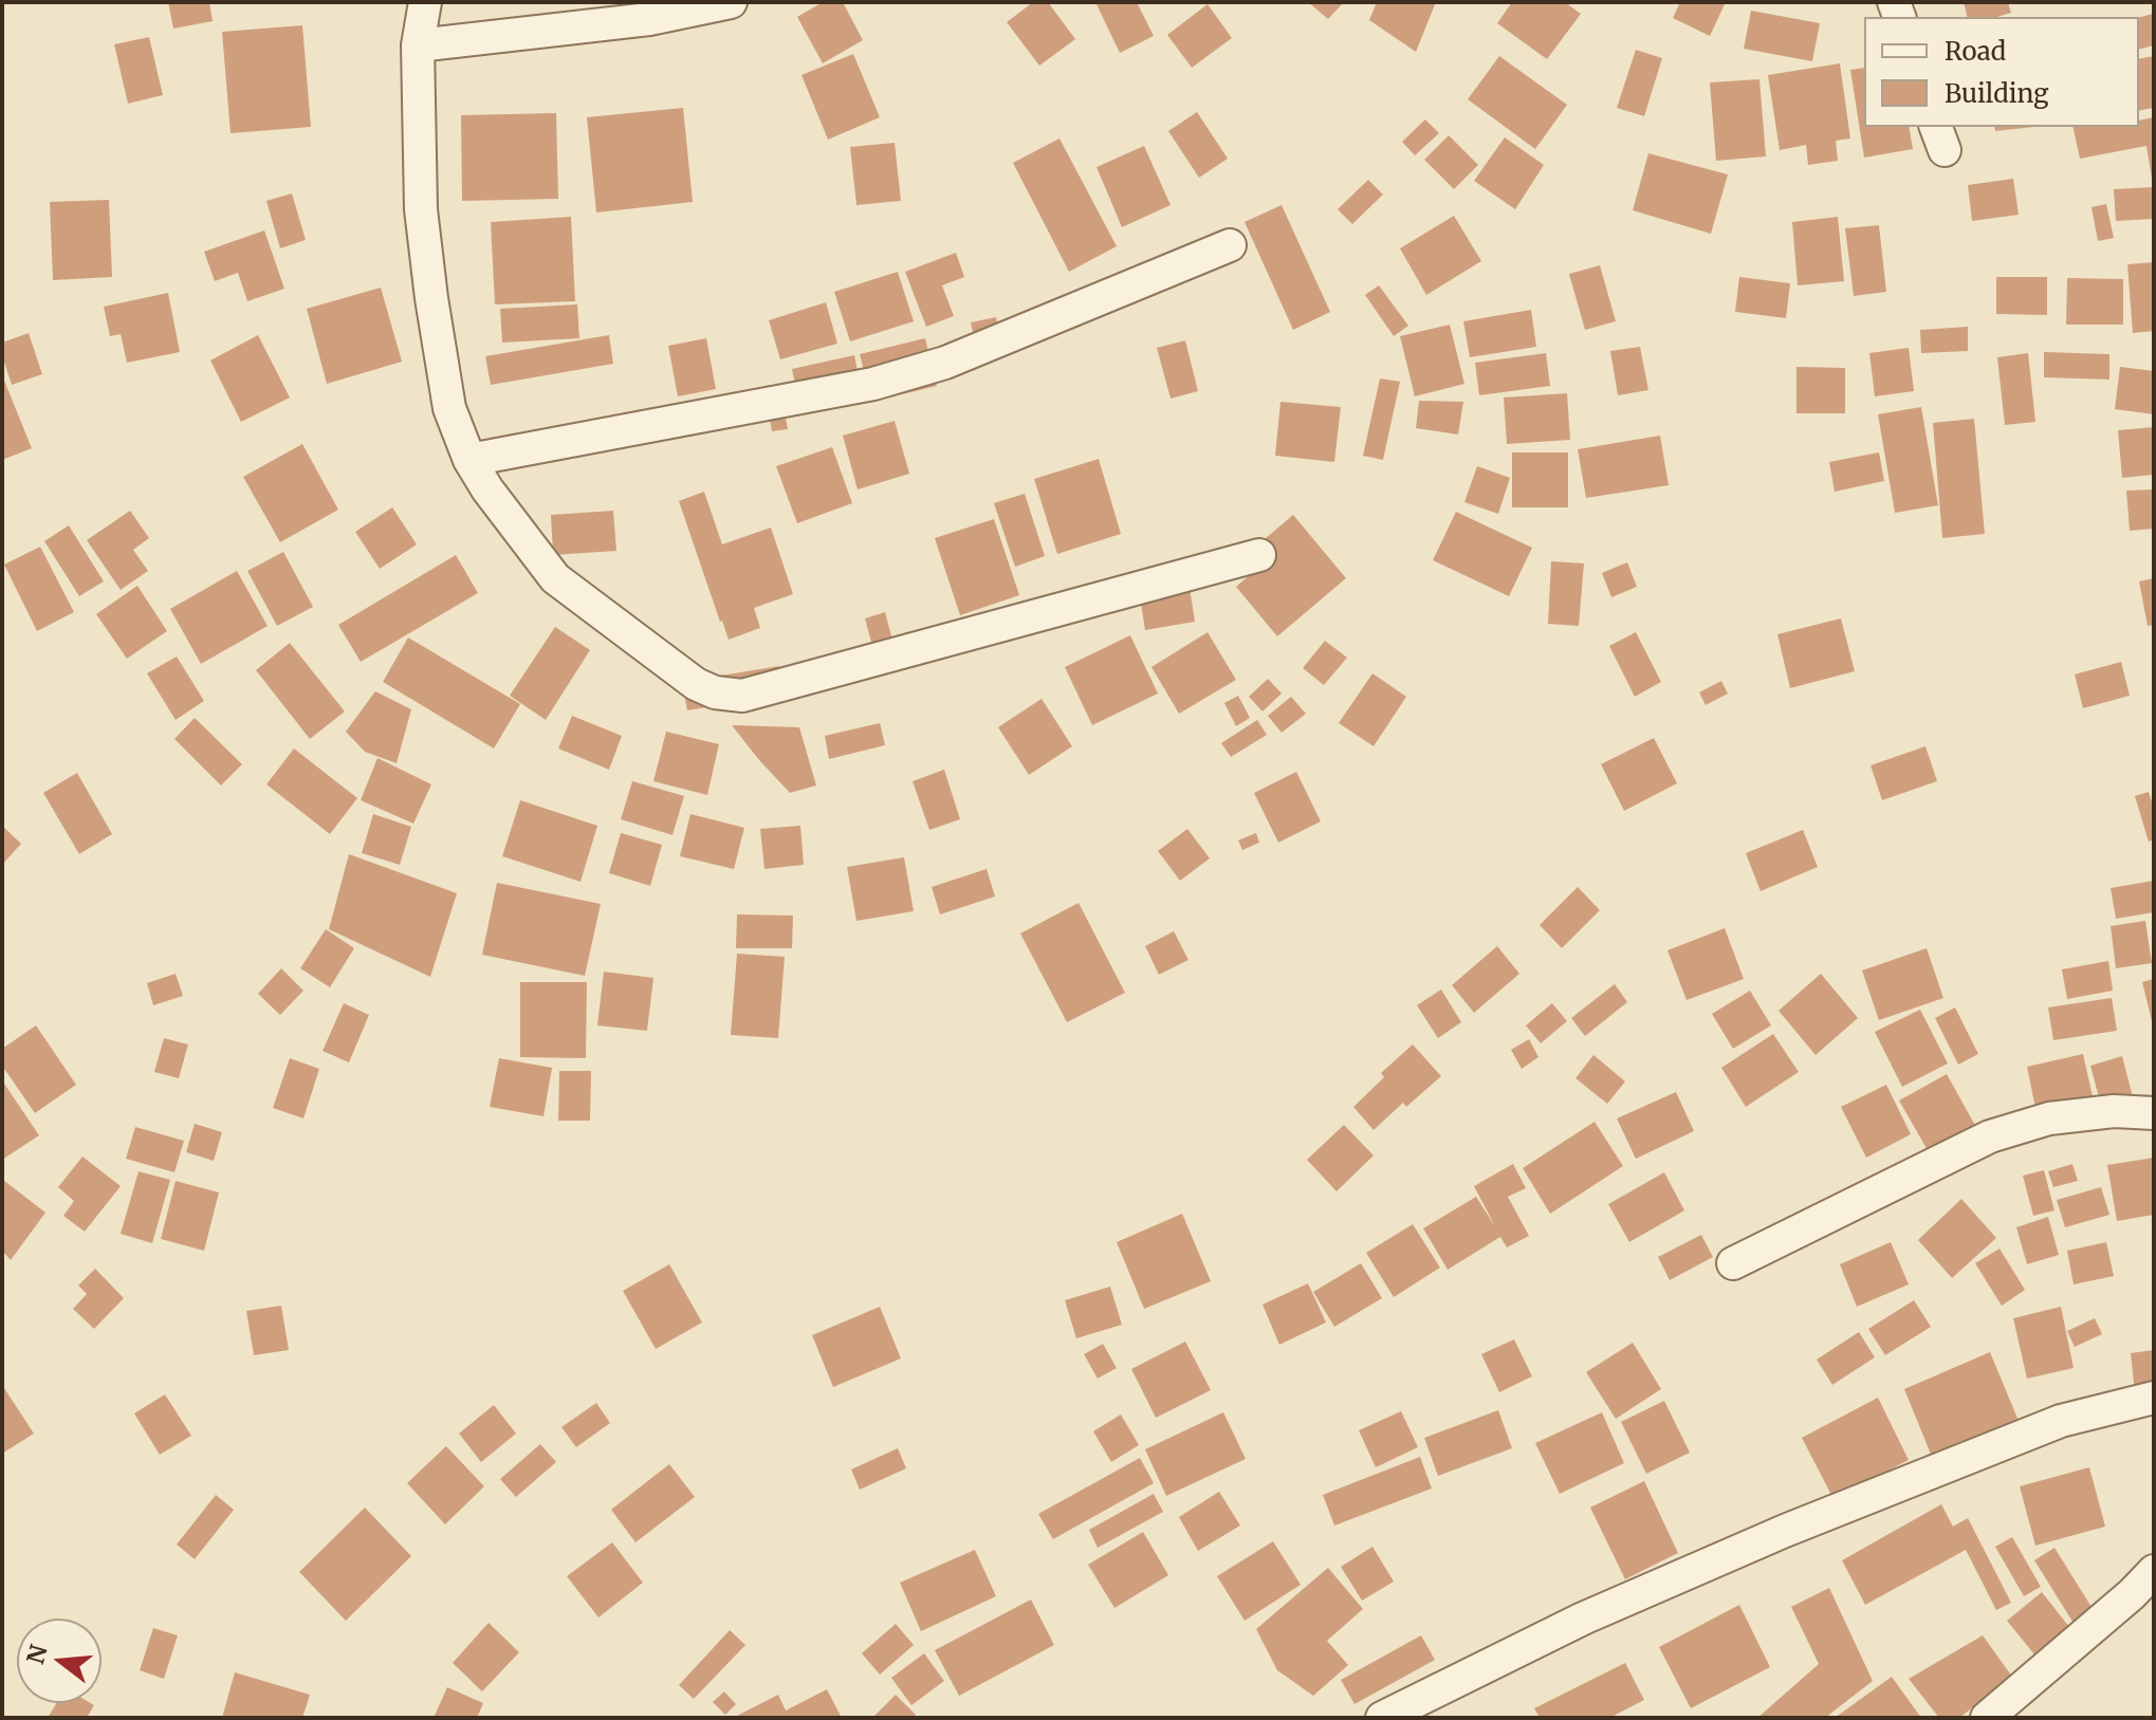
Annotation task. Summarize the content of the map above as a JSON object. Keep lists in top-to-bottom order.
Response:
{
  "legend": ["Road", "Building"],
  "north": "left"
}
